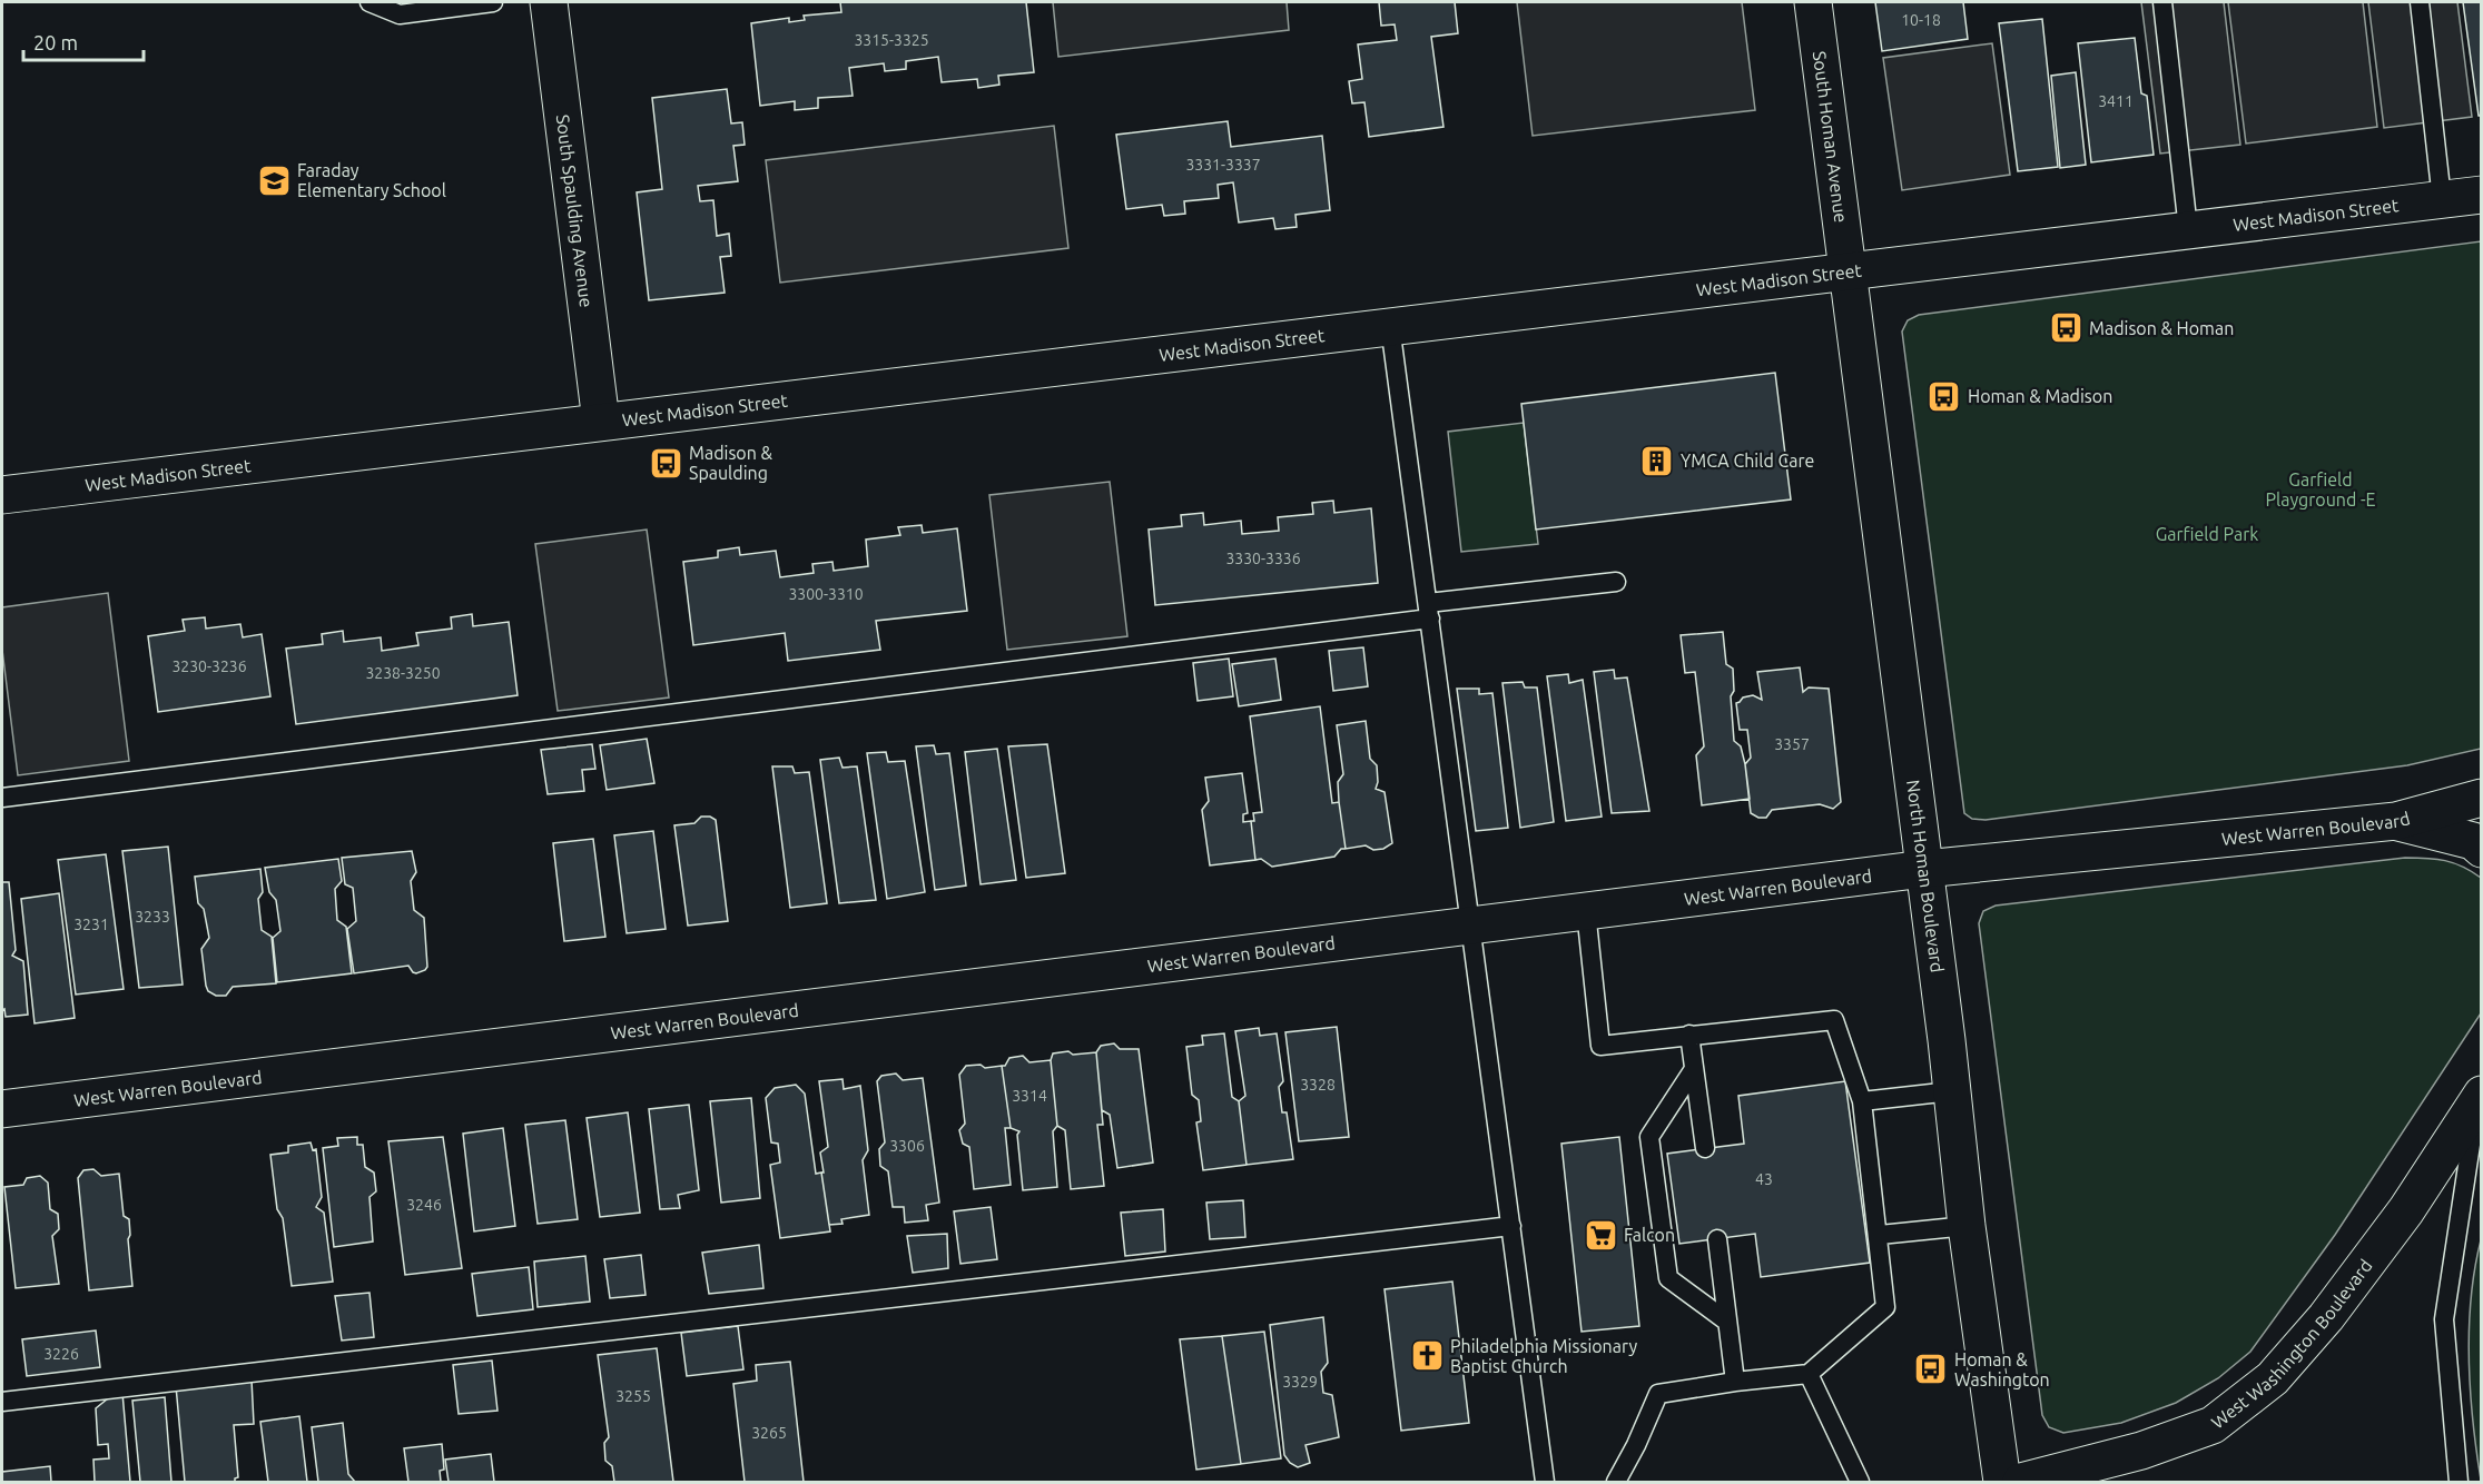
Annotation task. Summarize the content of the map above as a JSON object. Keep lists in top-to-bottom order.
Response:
{
  "streets": {
    "street": [
      "South Homan Avenue",
      "South Spaulding Avenue",
      "West Madison Street",
      "West Warren Boulevard",
      "North Homan Boulevard",
      "West Washington Boulevard"
    ]
  },
  "crossings": [
    ["South Homan Avenue", "West Madison Street"],
    ["South Homan Avenue", "North Homan Boulevard"],
    ["South Spaulding Avenue", "West Madison Street"],
    ["West Madison Street", "North Homan Boulevard"],
    ["West Warren Boulevard", "North Homan Boulevard"]
  ],
  "parks": ["Garfield Playground -E", "Garfield Park"],
  "places": {
    "school or university": ["Faraday Elementary School"],
    "bus stop": [
      "Madison & Homan",
      "Homan & Madison",
      "Madison & Spaulding",
      "Homan & Washington"
    ],
    "building": ["YMCA Child Care"],
    "supermarket": ["Falcon"],
    "church": ["Philadelphia Missionary Baptist Church"]
  },
  "house_numbers": [
    "10-18",
    "3315-3325",
    "3411",
    "3331-3337",
    "3330-3336",
    "3300-3310",
    "3230-3236",
    "3238-3250",
    "3357",
    "3233",
    "3231",
    "3328",
    "3314",
    "3306",
    "43",
    "3246",
    "3226",
    "3329",
    "3255",
    "3265"
  ],
  "scale_bar": "20 m"
}
